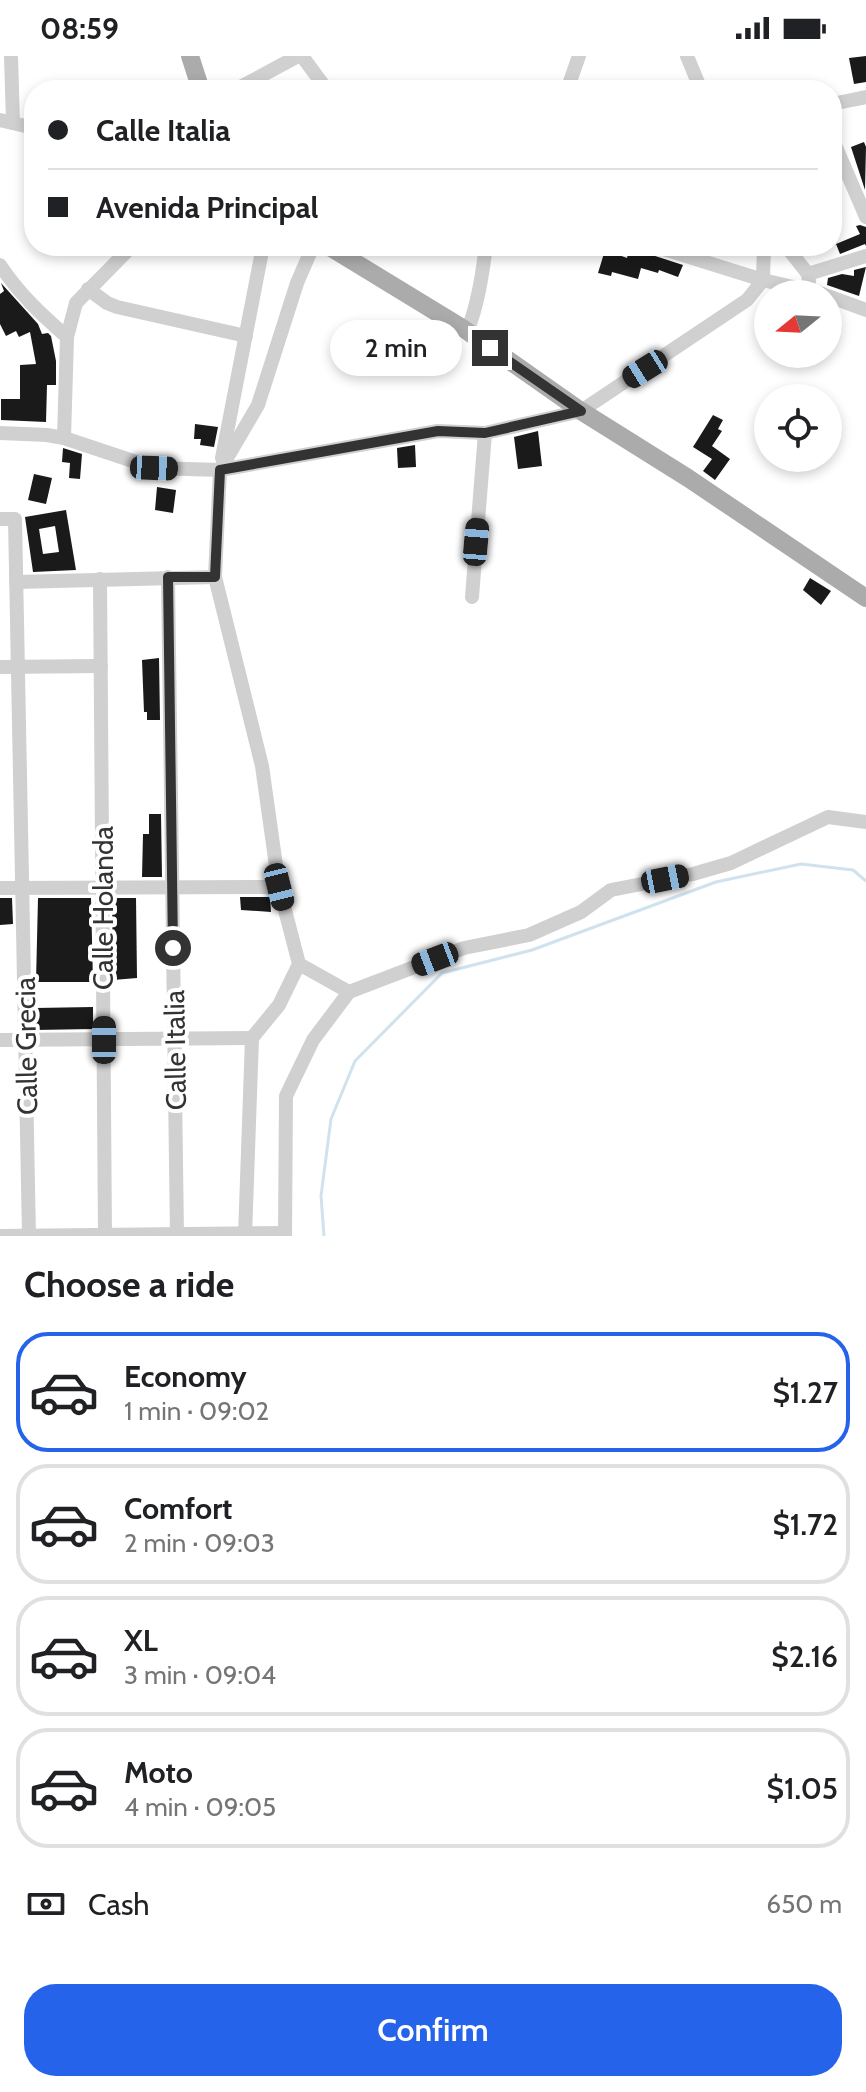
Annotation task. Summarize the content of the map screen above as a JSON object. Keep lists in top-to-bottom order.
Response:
{
  "streets": {
    "street": ["Calle Holanda", "Calle Grecia", "Calle Italia"]
  },
  "north": "left",
  "page": {
    "status": "08:59",
    "banner": ["Calle Italia", "Avenida Principal"],
    "bubble": "2 min",
    "heading": "Choose a ride",
    "list": [
      {
        "name": "Economy",
        "note": "1 min · 09:02",
        "value": "$1.27"
      },
      {
        "name": "Comfort",
        "note": "2 min · 09:03",
        "value": "$1.72"
      },
      {
        "name": "XL",
        "note": "3 min · 09:04",
        "value": "$2.16"
      },
      {
        "name": "Moto",
        "note": "4 min · 09:05",
        "value": "$1.05"
      }
    ],
    "pay": ["Cash", "650 m"],
    "buttons": "Confirm"
  }
}
